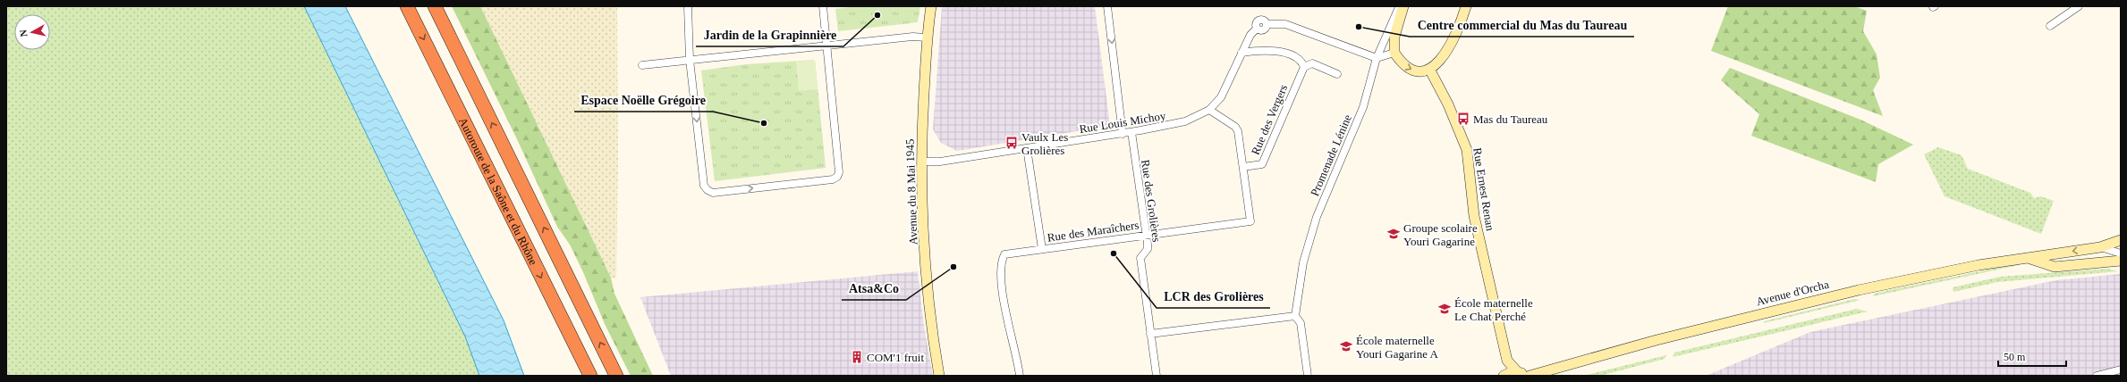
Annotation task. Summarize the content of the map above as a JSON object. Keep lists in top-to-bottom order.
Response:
{
  "streets": {
    "highway": ["Autoroute de la Saône et du Rhône"],
    "street": [
      "Rue des Vergers",
      "Rue Louis Michoy",
      "Promenade Lénine",
      "Rue Ernest Renan",
      "Avenue du 8 Mai 1945",
      "Rue des Grolières",
      "Rue des Maraîchers",
      "Avenue d'Orcha"
    ]
  },
  "crossings": [
    ["Rue des Vergers", "Rue des Maraîchers"],
    ["Rue Louis Michoy", "Promenade Lénine"],
    ["Rue Louis Michoy", "Avenue du 8 Mai 1945"],
    ["Rue Louis Michoy", "Rue des Grolières"],
    ["Rue Louis Michoy", "Rue des Maraîchers"],
    ["Rue des Grolières", "Rue des Maraîchers"]
  ],
  "places": {
    "other": [
      "Jardin de la Grapinnière",
      "Centre commercial du Mas du Taureau",
      "Espace Noëlle Grégoire",
      "LCR des Grolières",
      "Atsa&Co"
    ],
    "bus stop": ["Mas du Taureau", "Vaulx Les Grolières"],
    "school or university": ["Groupe scolaire Youri Gagarine", "École maternelle Le Chat Perché", "École maternelle Youri Gagarine A"],
    "building": ["COM'1 fruit"]
  },
  "scale_bar": "50 m",
  "north": "left"
}
